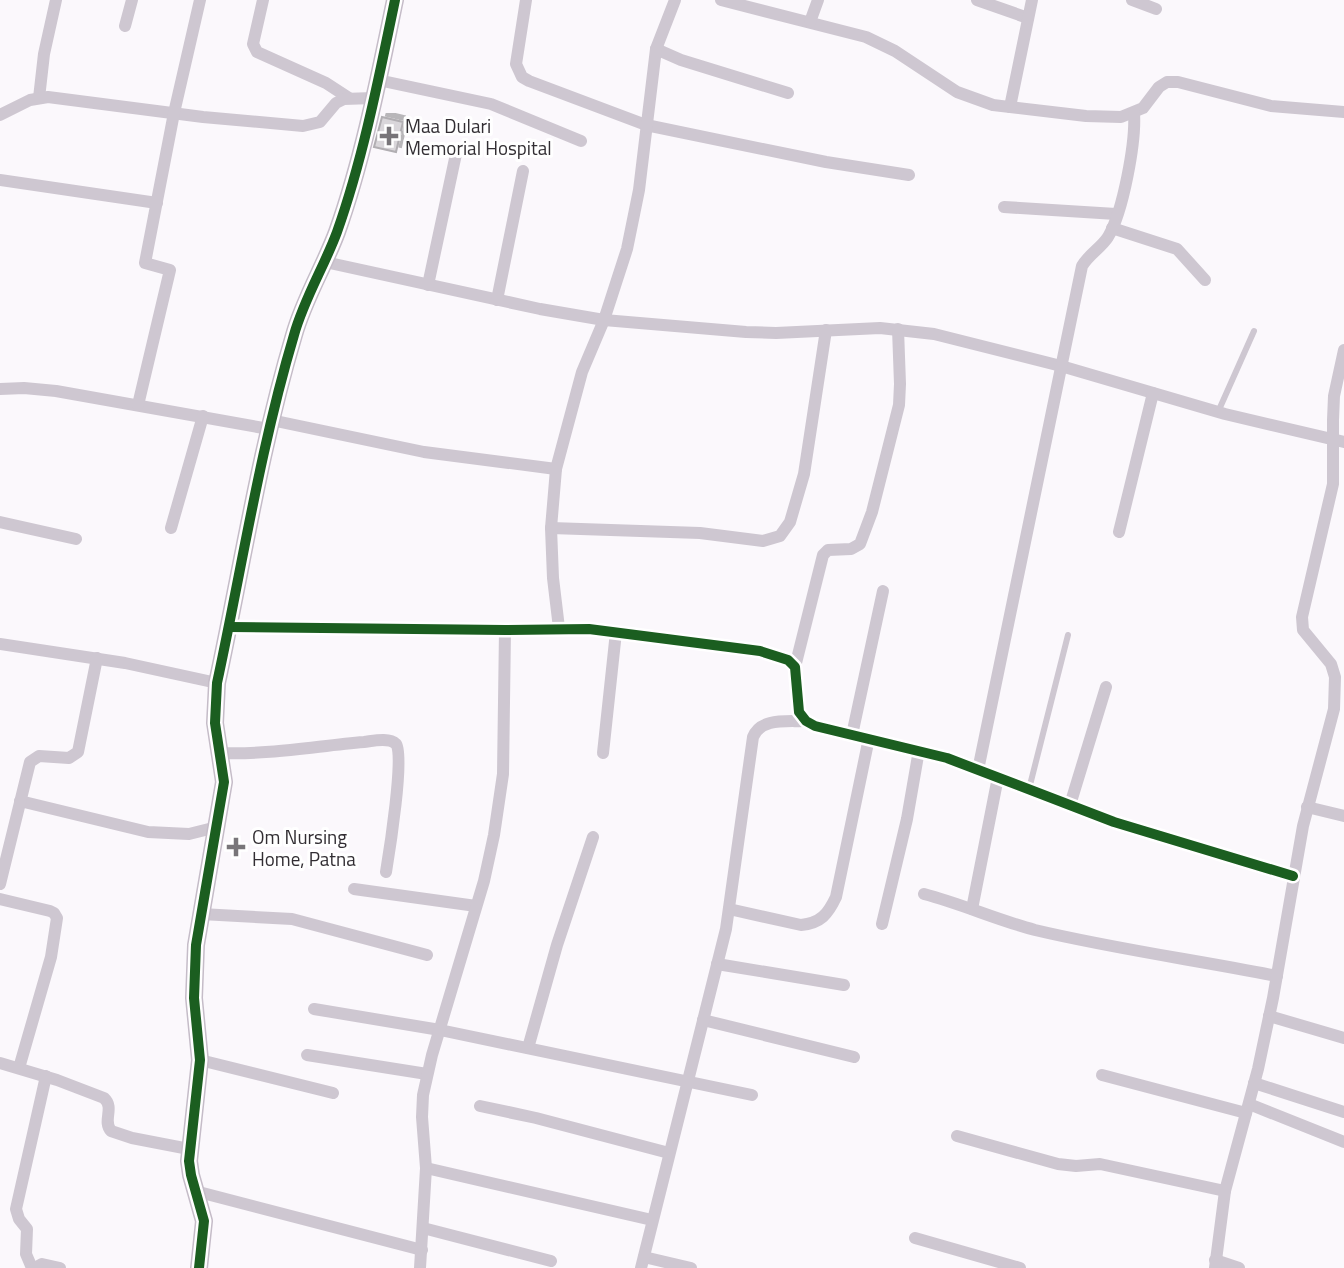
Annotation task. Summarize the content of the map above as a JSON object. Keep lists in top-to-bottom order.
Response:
{
  "places": {
    "health": ["Maa Dulari Memorial Hospital", "Om Nursing Home, Patna"]
  }
}
